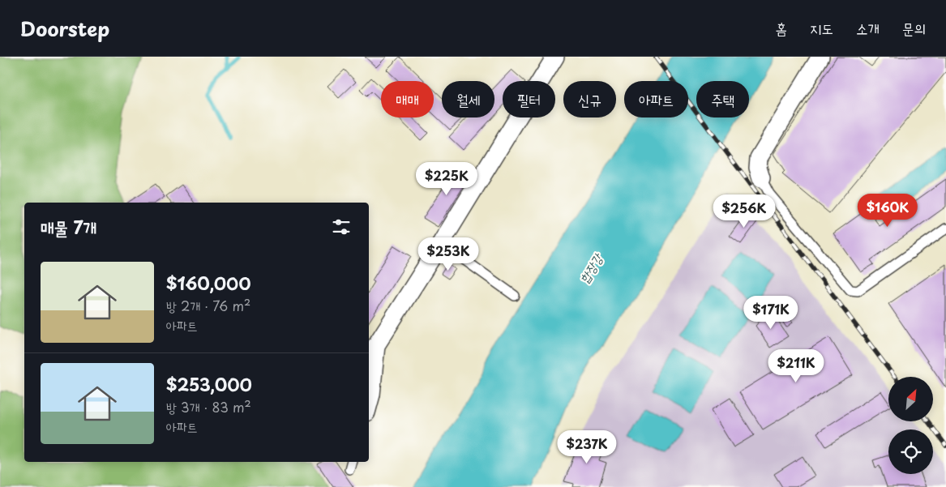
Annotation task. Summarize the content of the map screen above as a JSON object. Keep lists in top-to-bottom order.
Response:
{
  "water": ["합장강"],
  "north": "top right",
  "page": {
    "header": "Doorstep",
    "nav": [
      "홈",
      "지도",
      "소개",
      "문의"
    ],
    "chip": [
      "매매",
      "월세",
      "필터",
      "신규",
      "아파트",
      "주택"
    ],
    "price": [
      "$225K",
      "$160K",
      "$256K",
      "$253K",
      "$171K",
      "$211K",
      "$237K"
    ],
    "heading": "매물 7개",
    "list": [
      {
        "name": "$160,000",
        "note": "방 2개 · 76 m² · 아파트"
      },
      {
        "name": "$253,000",
        "note": "방 3개 · 83 m² · 아파트"
      }
    ]
  }
}
